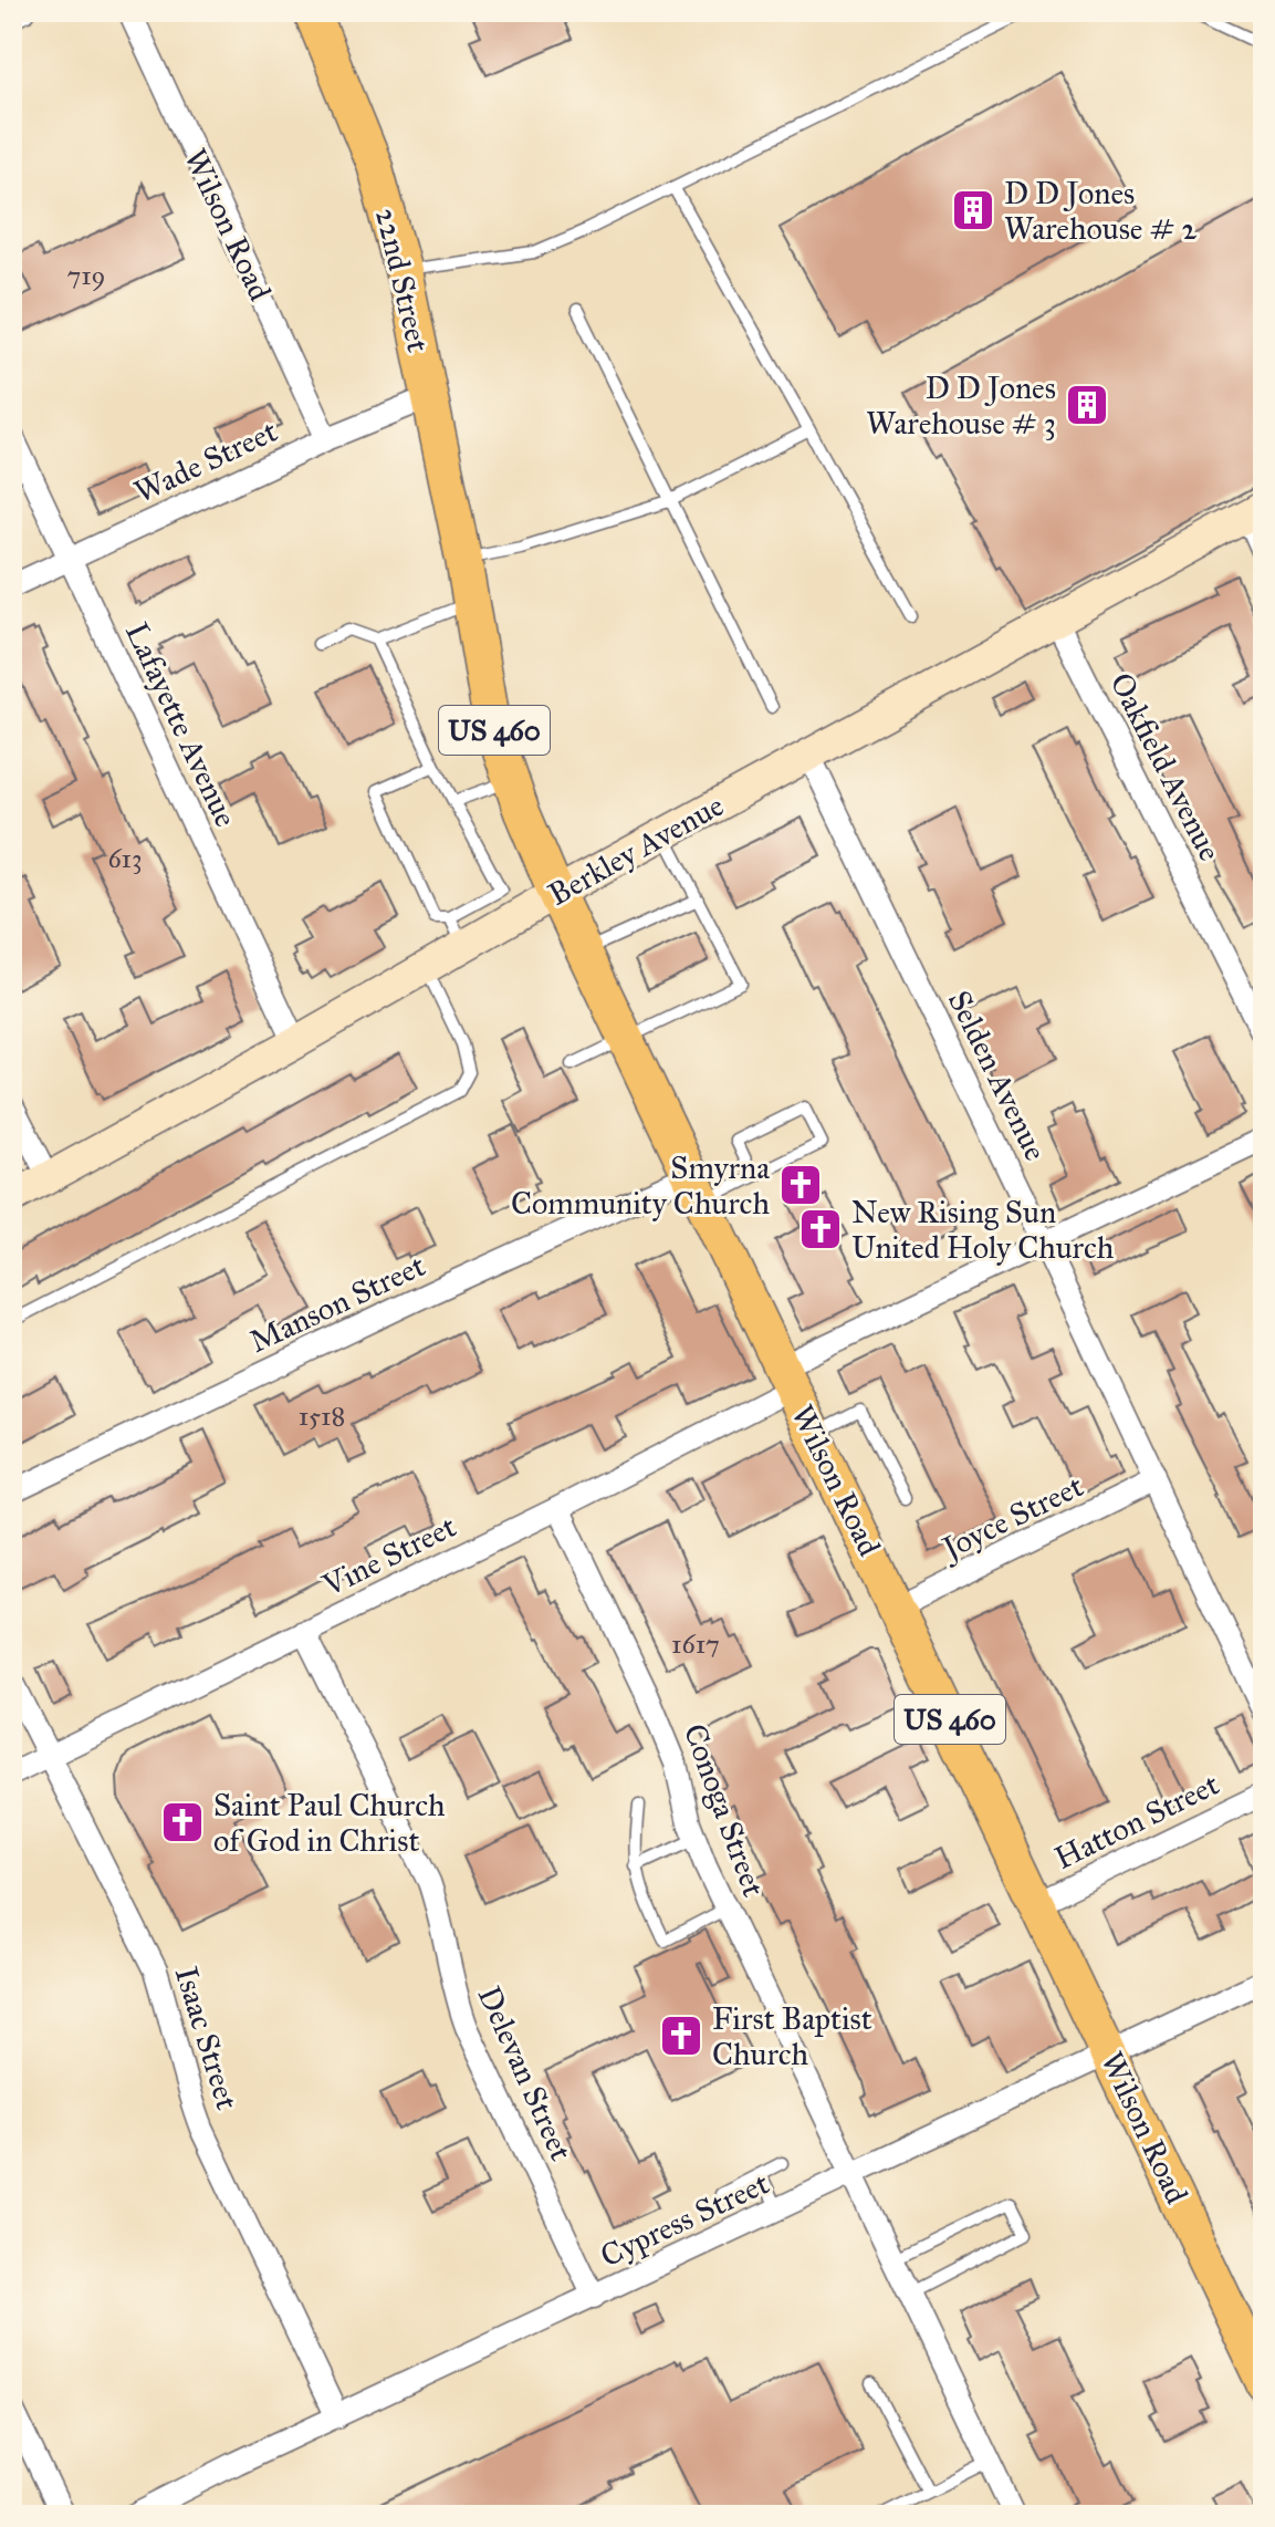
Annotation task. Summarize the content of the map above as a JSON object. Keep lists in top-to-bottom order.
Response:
{
  "streets": {
    "main road": ["Wilson Road", "22nd Street", "US 460"],
    "street": [
      "Wade Street",
      "Lafayette Avenue",
      "Oakfield Avenue",
      "Berkley Avenue",
      "Selden Avenue",
      "Manson Street",
      "Joyce Street",
      "Vine Street",
      "Conoga Street",
      "Hatton Street",
      "Isaac Street",
      "Delevan Street",
      "Cypress Street"
    ]
  },
  "crossings": [
    ["Wilson Road", "22nd Street"],
    ["Wilson Road", "Wade Street"],
    ["Wilson Road", "Berkley Avenue"],
    ["Wilson Road", "Manson Street"],
    ["Wilson Road", "Joyce Street"],
    ["Wilson Road", "Vine Street"],
    ["Wilson Road", "Hatton Street"],
    ["Wilson Road", "Cypress Street"],
    ["22nd Street", "Wade Street"],
    ["Wade Street", "Lafayette Avenue"],
    ["Lafayette Avenue", "Berkley Avenue"],
    ["Oakfield Avenue", "Berkley Avenue"],
    ["Berkley Avenue", "Selden Avenue"],
    ["Selden Avenue", "Joyce Street"],
    ["Selden Avenue", "Vine Street"],
    ["Vine Street", "Conoga Street"],
    ["Vine Street", "Isaac Street"],
    ["Vine Street", "Delevan Street"],
    ["Conoga Street", "Cypress Street"],
    ["Isaac Street", "Cypress Street"],
    ["Delevan Street", "Cypress Street"]
  ],
  "places": {
    "building": ["D D Jones Warehouse # 2", "D D Jones Warehouse # 3"],
    "church": [
      "Smyrna Community Church",
      "New Rising Sun United Holy Church",
      "Saint Paul Church of God in Christ",
      "First Baptist Church"
    ]
  },
  "house_numbers": [
    "719",
    "613",
    "1518",
    "1617"
  ]
}
